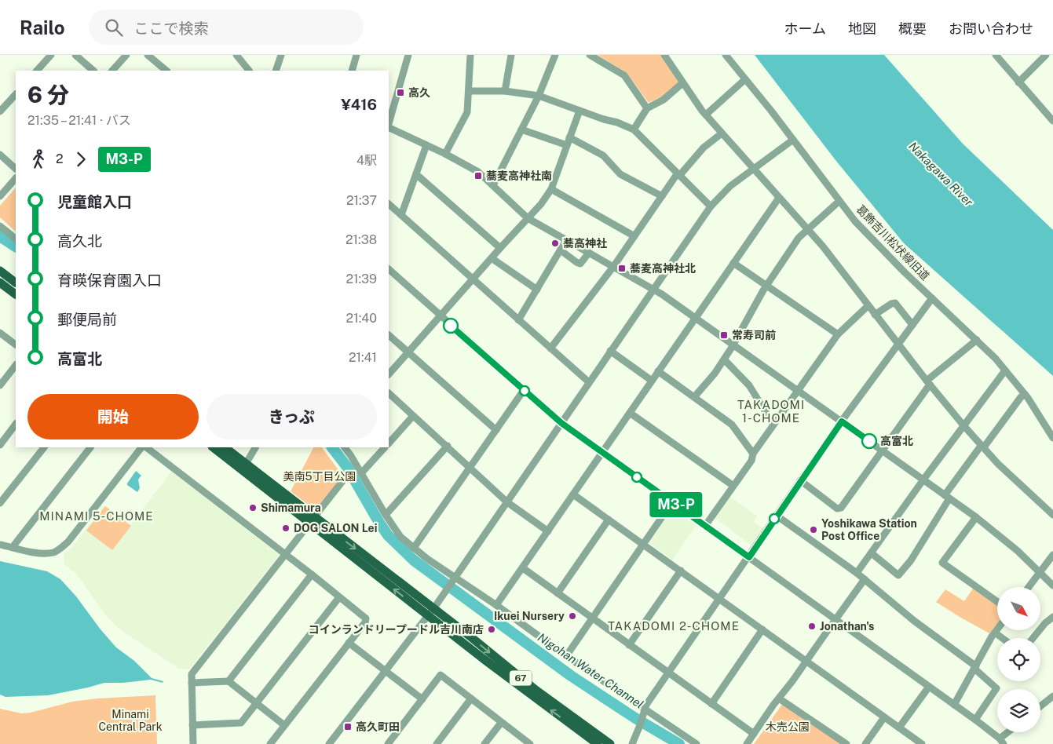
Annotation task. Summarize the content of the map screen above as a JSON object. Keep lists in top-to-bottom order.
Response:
{
  "streets": {
    "main road": ["67"],
    "street": ["葛飾吉川松伏線旧道"]
  },
  "districts": ["TAKADOMI 1-CHOME", "MINAMI 5-CHOME", "TAKADOMI 2-CHOME"],
  "water": ["Nakagawa River", "Nigohan Water Channel"],
  "parks": ["美南5丁目公園", "Minami Central Park", "木売公園"],
  "places": {
    "transit": [
      "高久",
      "蕎麦高神社南",
      "蕎麦高神社北",
      "常寿司前",
      "高久町田"
    ],
    "other": [
      "蕎高神社",
      "高富北",
      "Shimamura",
      "DOG SALON Lei",
      "Yoshikawa Station Post Office",
      "Ikuei Nursery",
      "Jonathan's",
      "コインランドリープードル吉川南店"
    ]
  },
  "lines": ["bus line M3-P"],
  "north": "bottom right",
  "page": {
    "header": "Railo",
    "search": "ここで検索",
    "nav": [
      "ホーム",
      "地図",
      "概要",
      "お問い合わせ"
    ],
    "on_map": "M3-P",
    "heading": ["6 分", "21:35 – 21:41 · バス", "¥416"],
    "legs": ["2", "M3-P", "4駅"],
    "list": [
      {
        "name": "児童館入口",
        "value": "21:37"
      },
      {
        "name": "高久北",
        "value": "21:38"
      },
      {
        "name": "育暎保育園入口",
        "value": "21:39"
      },
      {
        "name": "郵便局前",
        "value": "21:40"
      },
      {
        "name": "高富北",
        "value": "21:41"
      }
    ],
    "buttons": ["開始", "きっぷ"]
  }
}
